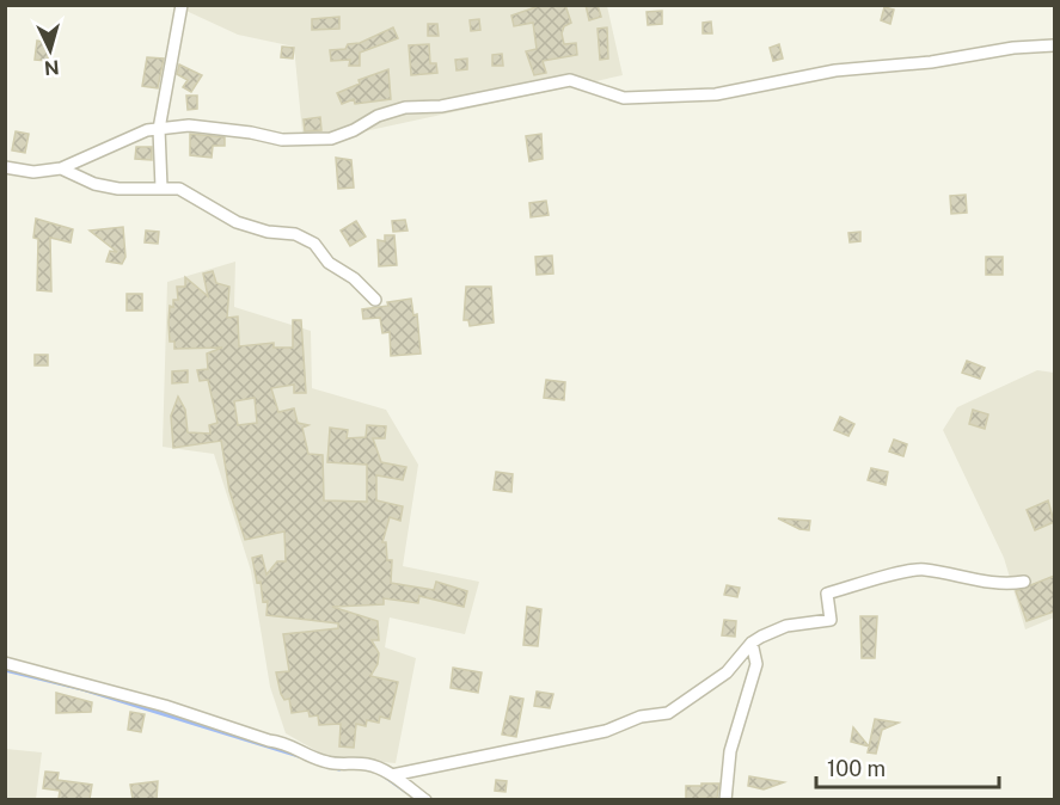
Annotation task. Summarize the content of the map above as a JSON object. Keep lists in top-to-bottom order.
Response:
{
  "scale_bar": "100 m",
  "north": "bottom"
}
